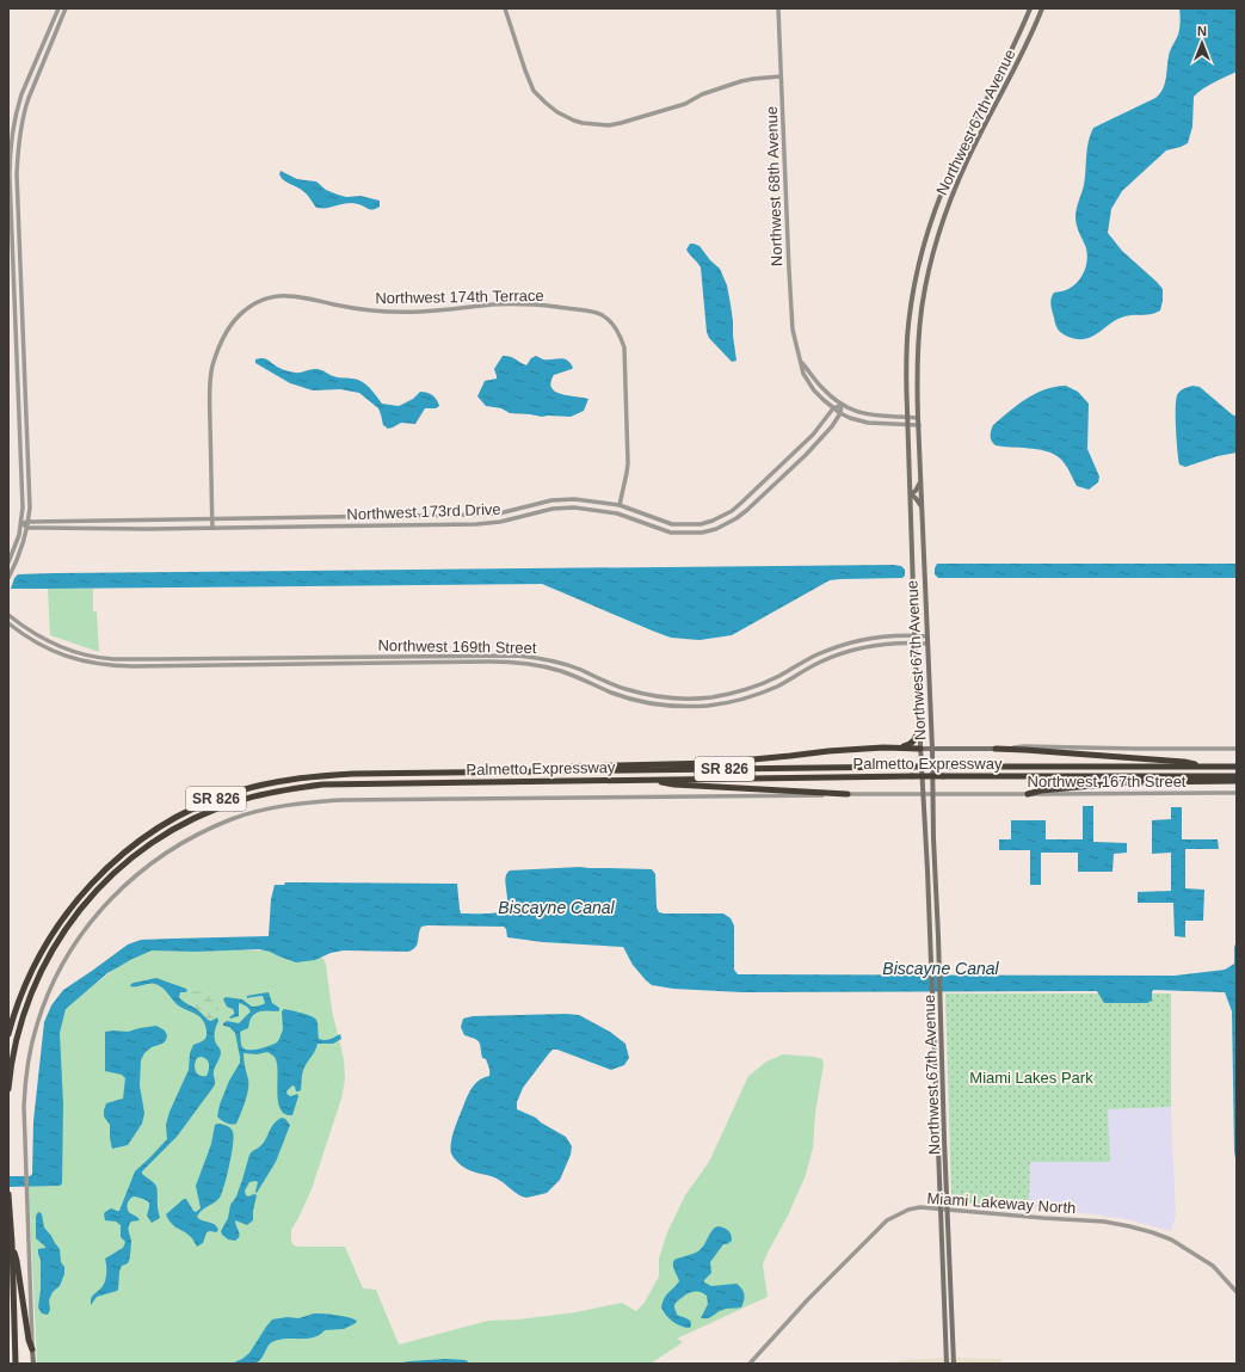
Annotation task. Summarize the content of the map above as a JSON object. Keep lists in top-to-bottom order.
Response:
{
  "streets": {
    "highway": ["Palmetto Expressway", "SR 826"],
    "main road": ["Northwest 67th Avenue", "Northwest 167th Street"],
    "street": [
      "Northwest 68th Avenue",
      "Northwest 174th Terrace",
      "Northwest 173rd Drive",
      "Northwest 169th Street",
      "Miami Lakeway North"
    ]
  },
  "crossings": [
    ["Northwest 67th Avenue", "Northwest 68th Avenue"],
    ["Northwest 67th Avenue", "Northwest 169th Street"],
    ["Northwest 67th Avenue", "Northwest 167th Street"],
    ["Northwest 67th Avenue", "Miami Lakeway North"],
    ["Northwest 68th Avenue", "Northwest 173rd Drive"],
    ["Northwest 174th Terrace", "Northwest 173rd Drive"]
  ],
  "water": ["Biscayne Canal"],
  "parks": ["Miami Lakes Park"],
  "north": "top"
}
